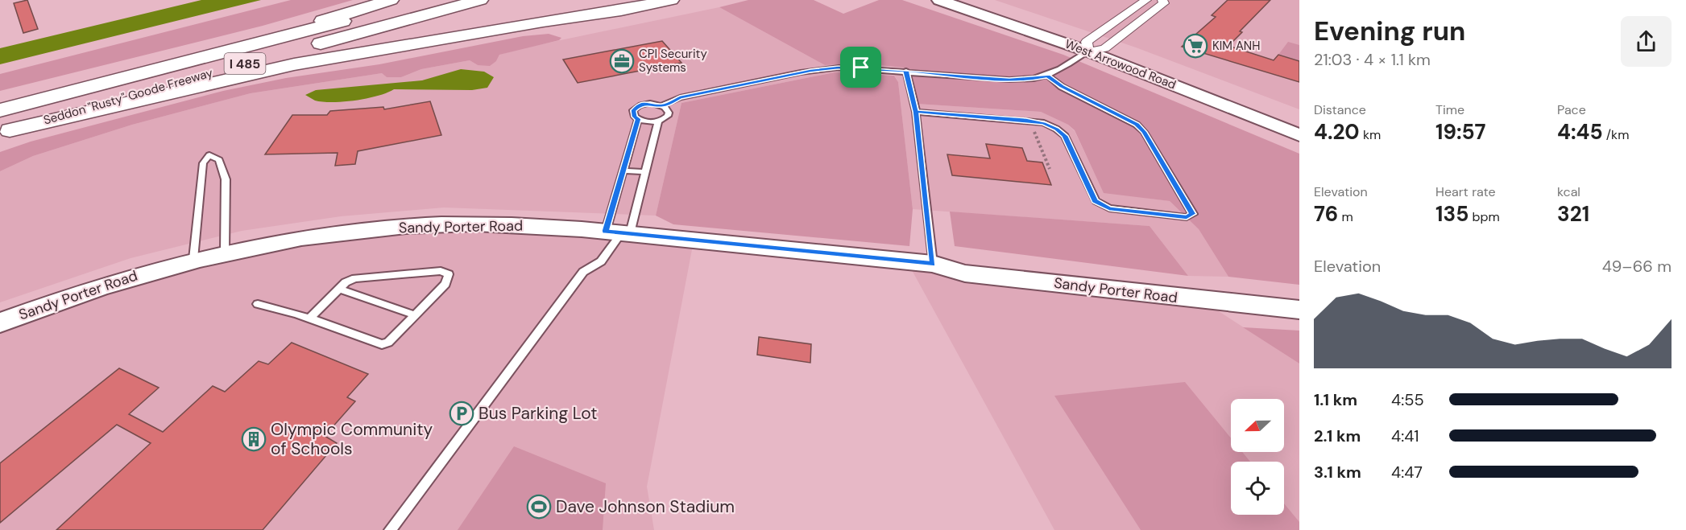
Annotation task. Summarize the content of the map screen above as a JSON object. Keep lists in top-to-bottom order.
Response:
{
  "streets": {
    "highway": ["I 485", "Seddon \"Rusty\" Goode Freeway"],
    "street": ["West Arrowood Road", "Sandy Porter Road"]
  },
  "places": {
    "supermarket": ["KIM ANH"],
    "office": ["CPI Security Systems"],
    "parking": ["Bus Parking Lot"],
    "building": ["Olympic Community of Schools"],
    "sports": ["Dave Johnson Stadium"]
  },
  "north": "left",
  "page": {
    "heading": ["Evening run", "21:03 · 4 × 1.1 km"],
    "stats": [
      ["Distance", "4.20 km"],
      ["Time", "19:57"],
      ["Pace", "4:45 /km"],
      ["Elevation", "76 m"],
      ["Heart rate", "135 bpm"],
      ["kcal", "321"]
    ],
    "chart": ["Elevation", "49–66 m"],
    "list": [
      {
        "name": "1.1 km",
        "note": "4:55"
      },
      {
        "name": "2.1 km",
        "note": "4:41"
      },
      {
        "name": "3.1 km",
        "note": "4:47"
      }
    ]
  }
}
